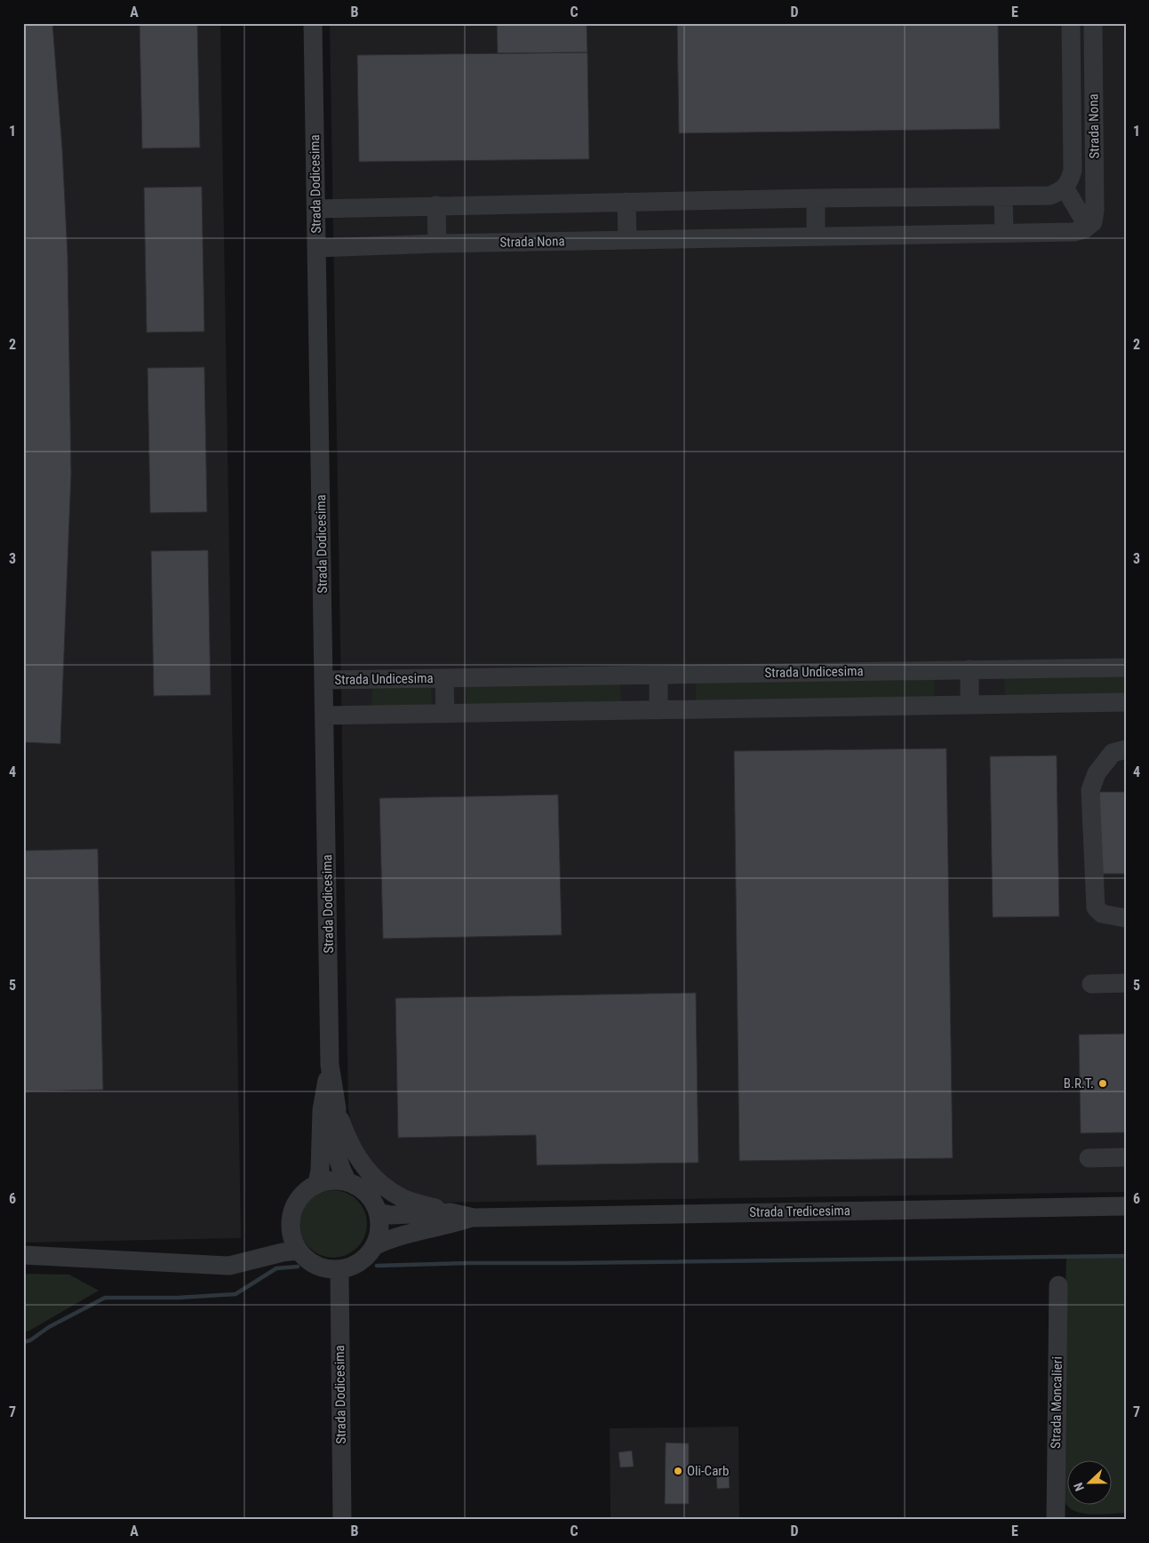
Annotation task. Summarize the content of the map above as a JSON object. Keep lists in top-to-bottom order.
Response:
{
  "streets": {
    "street": [
      "Strada Nona",
      "Strada Dodicesima",
      "Strada Undicesima",
      "Strada Tredicesima",
      "Strada Moncalieri"
    ]
  },
  "crossings": [
    ["Strada Nona", "Strada Dodicesima"],
    ["Strada Dodicesima", "Strada Undicesima"]
  ],
  "places": ["B.R.T.", "Oli-Carb"],
  "north": "left",
  "grid": {
    "columns": [
      "A",
      "B",
      "C",
      "D",
      "E"
    ],
    "rows": [
      "1",
      "2",
      "3",
      "4",
      "5",
      "6",
      "7"
    ]
  }
}
